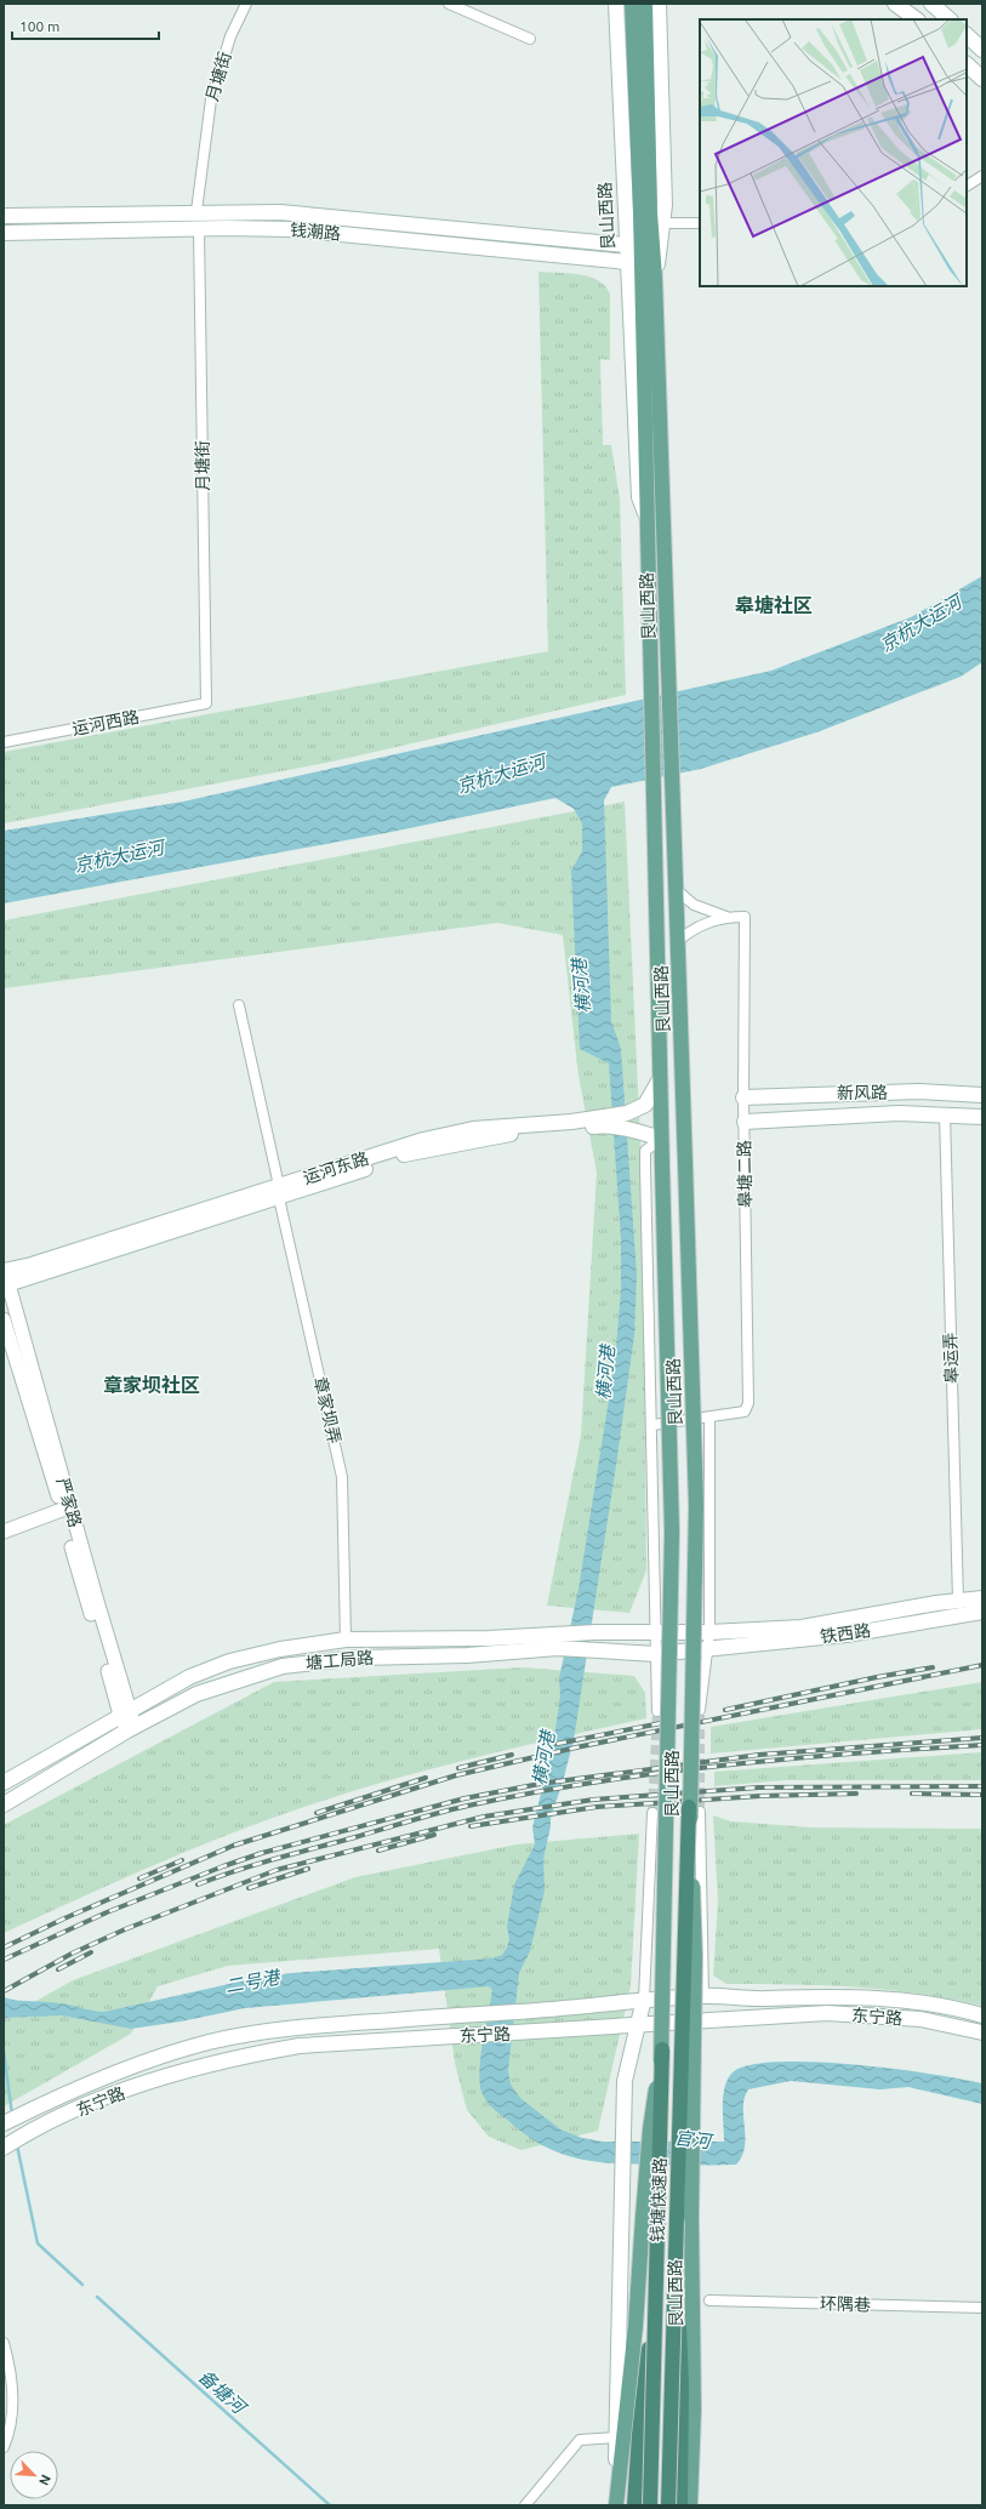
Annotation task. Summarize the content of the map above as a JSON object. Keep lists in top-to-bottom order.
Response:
{
  "streets": {
    "highway": ["钱塘快速路"],
    "main road": [
      "艮山西路",
      "钱潮路",
      "新风路",
      "运河东路",
      "铁西路",
      "塘工局路",
      "东宁路"
    ],
    "street": [
      "月塘街",
      "运河西路",
      "皋塘二路",
      "皋运弄",
      "章家坝弄",
      "严家路",
      "环隅巷"
    ]
  },
  "crossings": [
    ["月塘街", "钱潮路"],
    ["月塘街", "运河西路"],
    ["艮山西路", "钱潮路"],
    ["艮山西路", "运河东路"],
    ["艮山西路", "皋塘二路"],
    ["艮山西路", "铁西路"],
    ["艮山西路", "塘工局路"],
    ["艮山西路", "东宁路"],
    ["艮山西路", "钱塘快速路"],
    ["新风路", "皋塘二路"],
    ["新风路", "皋运弄"],
    ["运河东路", "章家坝弄"],
    ["运河东路", "严家路"],
    ["皋运弄", "铁西路"],
    ["章家坝弄", "塘工局路"],
    ["严家路", "塘工局路"],
    ["铁西路", "塘工局路"]
  ],
  "districts": ["皋塘社区", "章家坝社区"],
  "water": [
    "京杭大运河",
    "横河港",
    "二号港",
    "官河",
    "备塘河"
  ],
  "scale_bar": "100 m",
  "north": "bottom right"
}
